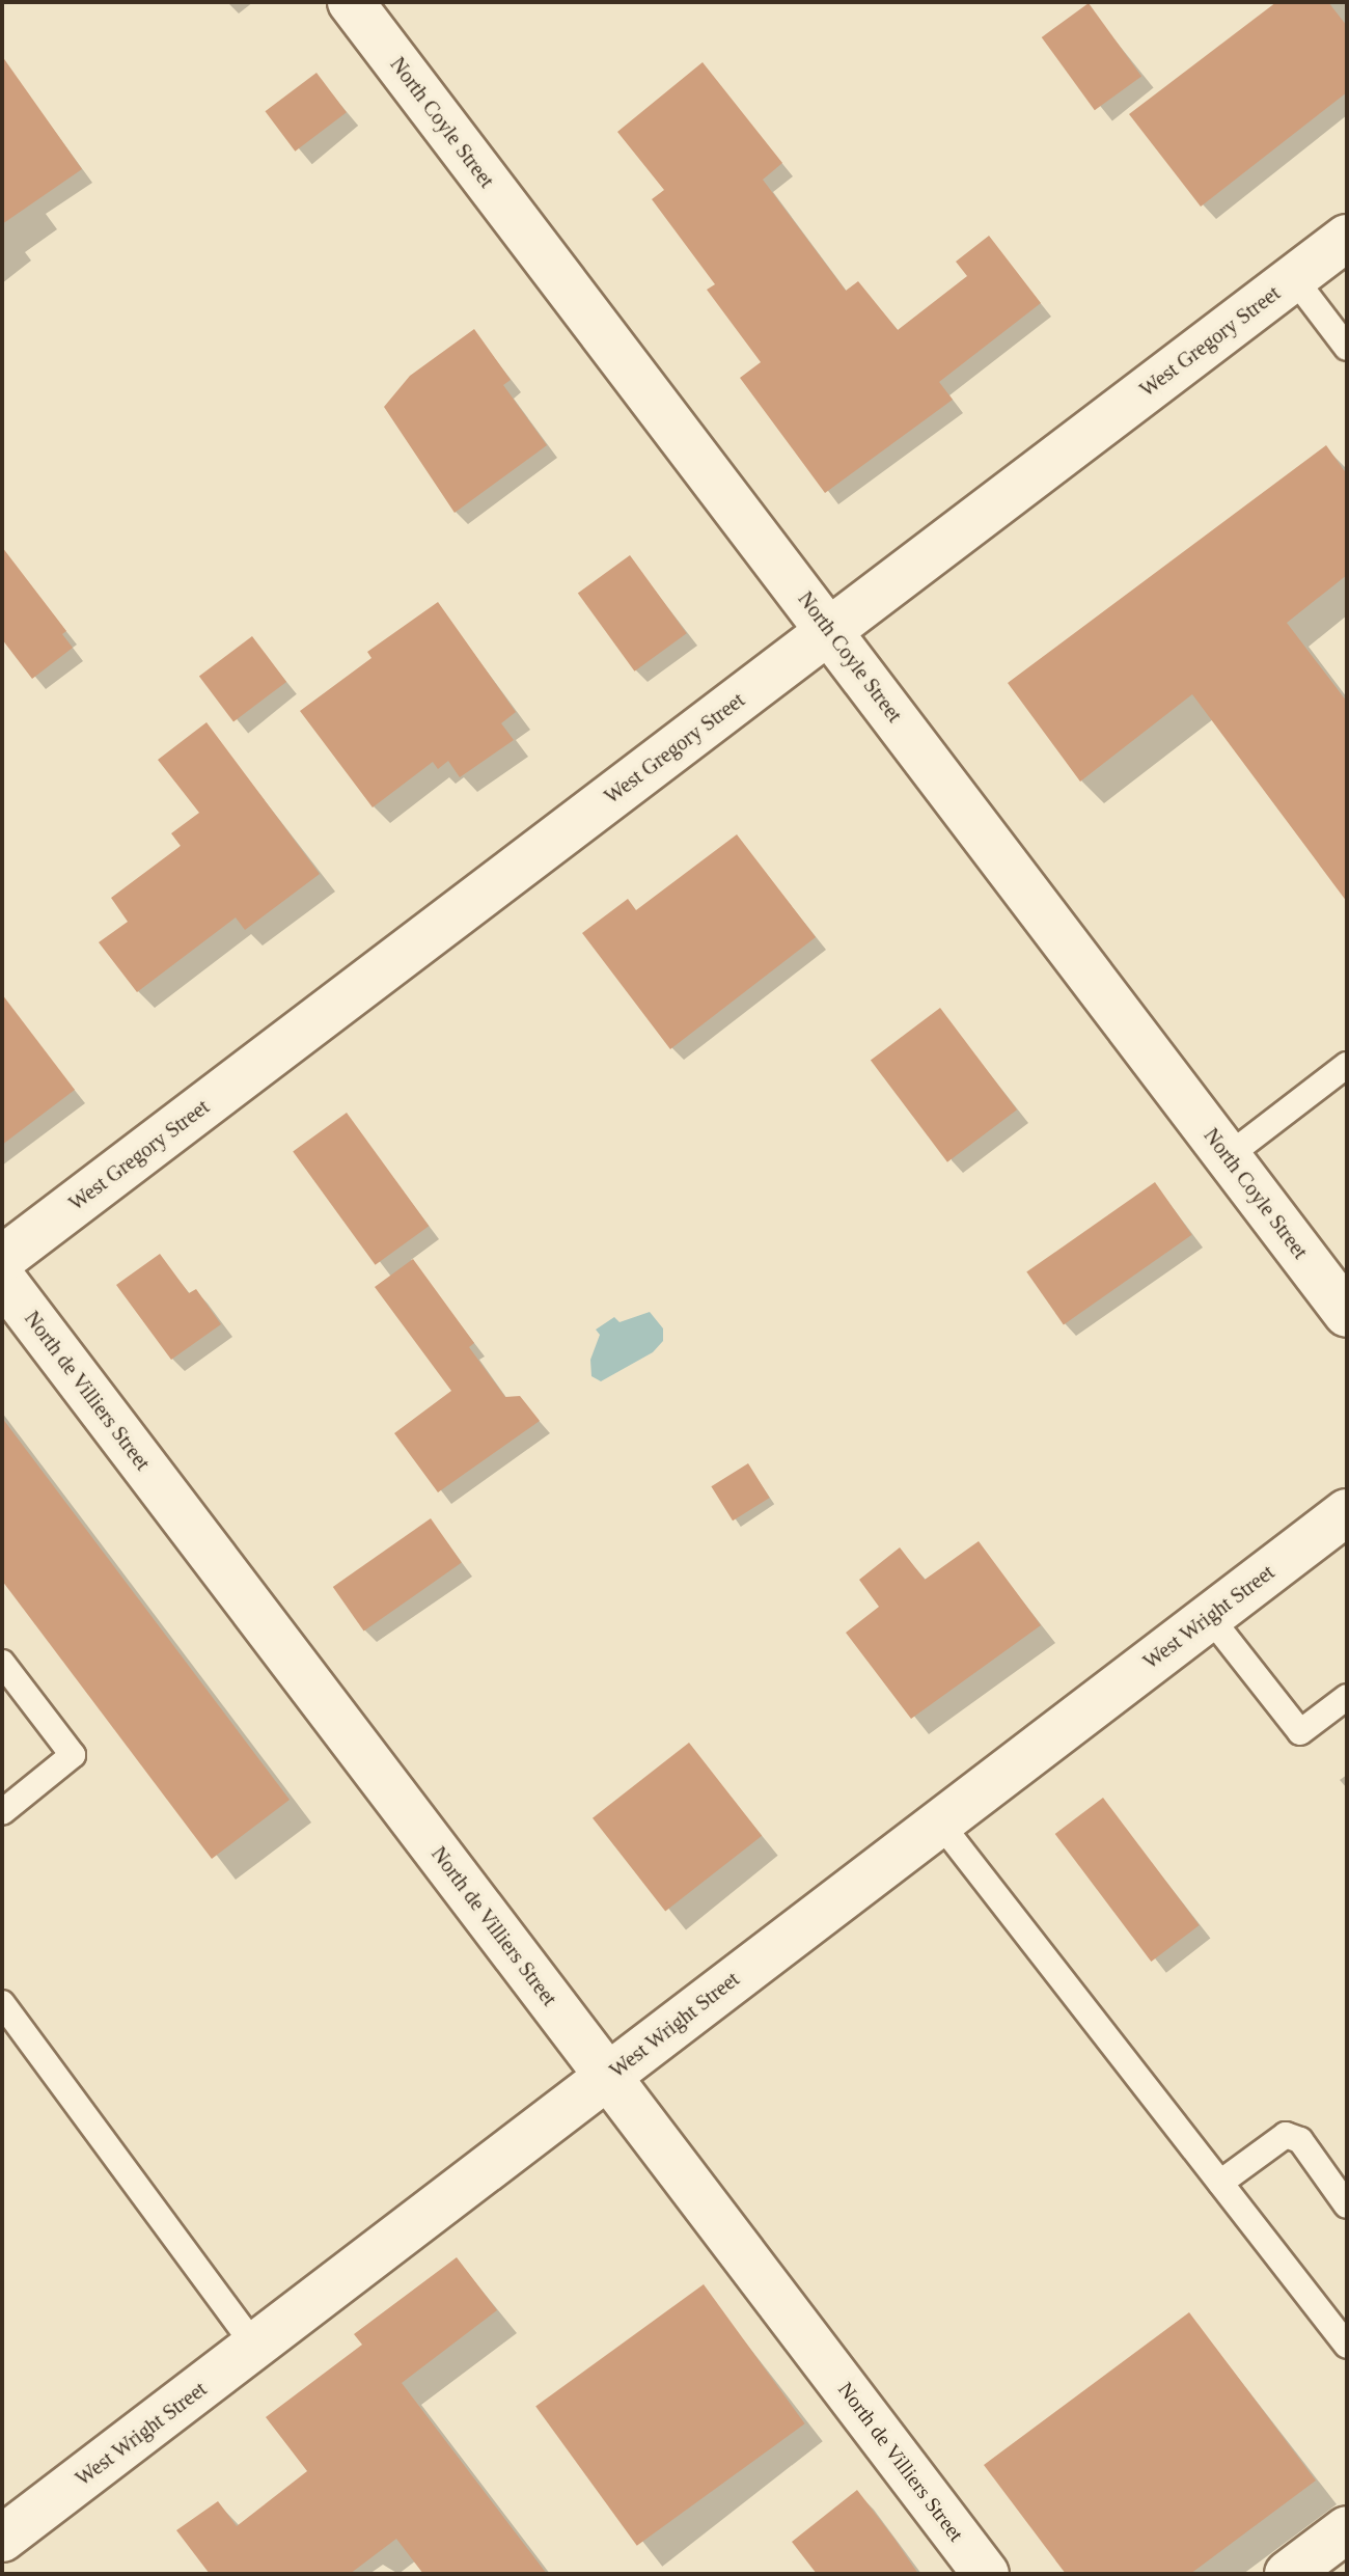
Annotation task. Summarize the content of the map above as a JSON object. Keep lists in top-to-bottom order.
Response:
{
  "streets": {
    "street": [
      "North Coyle Street",
      "West Gregory Street",
      "North de Villiers Street",
      "West Wright Street"
    ]
  },
  "crossings": [
    ["North Coyle Street", "West Gregory Street"],
    ["North de Villiers Street", "West Wright Street"]
  ]
}
